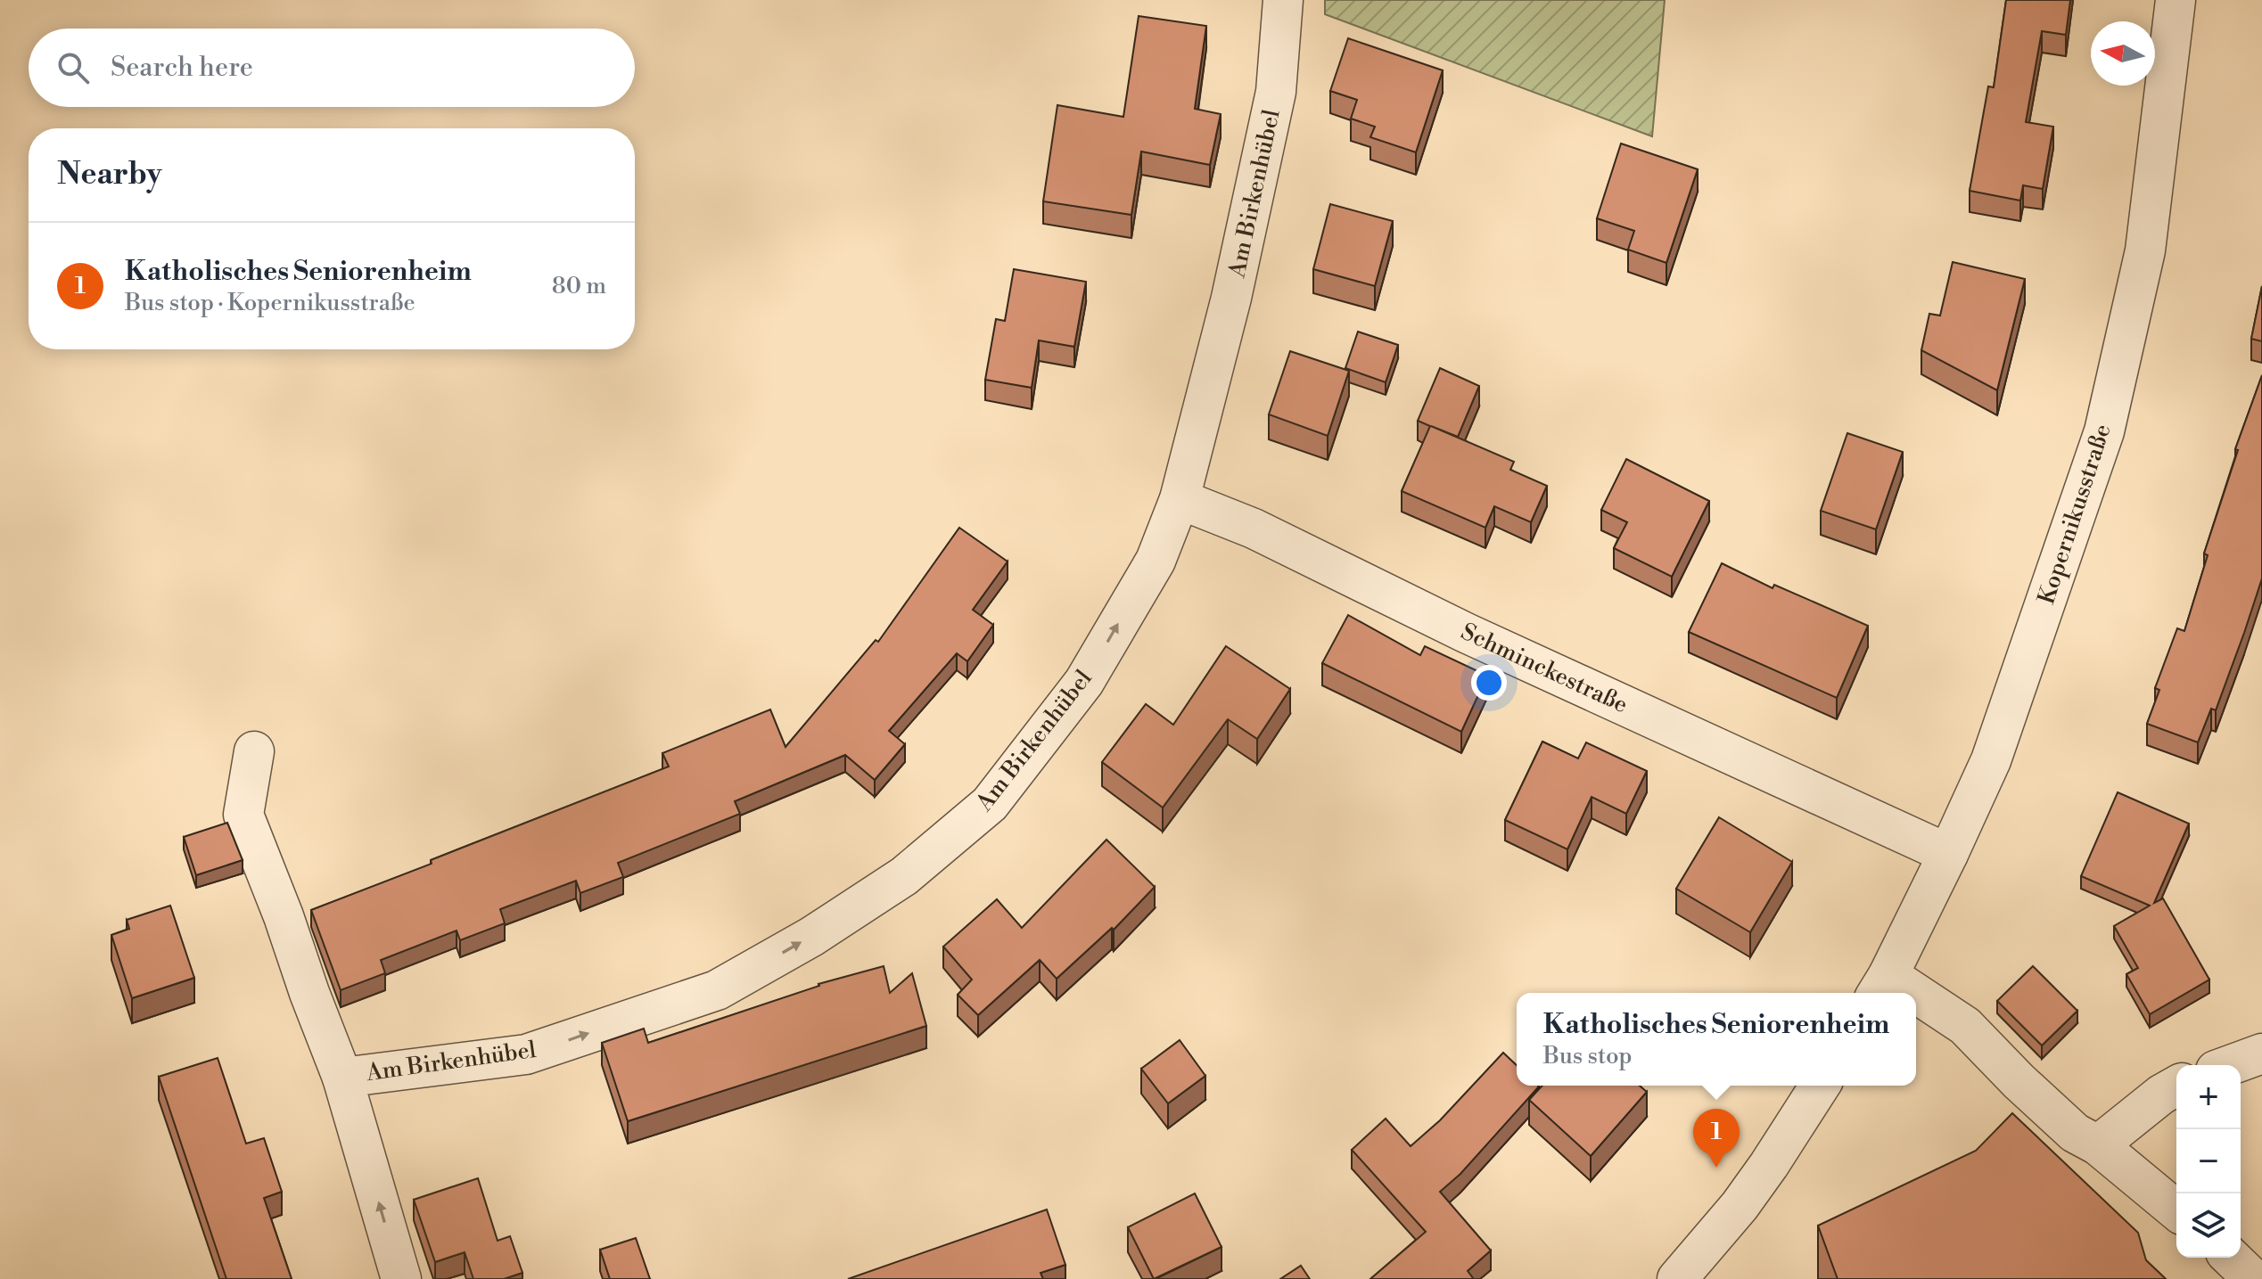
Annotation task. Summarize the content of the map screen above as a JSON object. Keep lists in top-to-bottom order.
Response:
{
  "streets": {
    "street": ["Am Birkenhübel", "Kopernikusstraße", "Schminckestraße"]
  },
  "crossings": [
    ["Am Birkenhübel", "Schminckestraße"],
    ["Kopernikusstraße", "Schminckestraße"]
  ],
  "one_way": ["Am Birkenhübel"],
  "north": "left",
  "page": {
    "search": "Search here",
    "heading": "Nearby",
    "list": [
      {
        "mark": "1",
        "name": "Katholisches Seniorenheim",
        "note": "Bus stop · Kopernikusstraße",
        "value": "80 m"
      }
    ],
    "popup": ["Katholisches Seniorenheim", "Bus stop"],
    "map_buttons": ["+", "−"],
    "pins": "1"
  }
}
